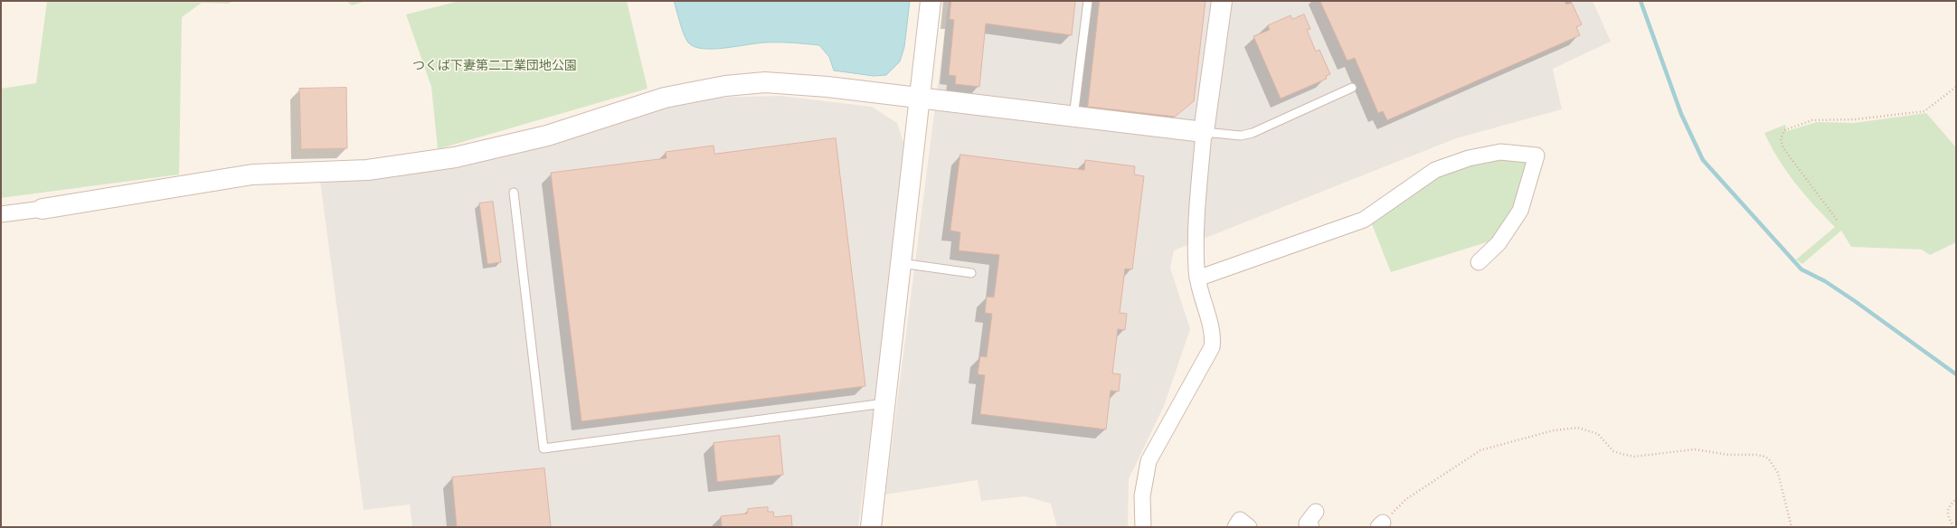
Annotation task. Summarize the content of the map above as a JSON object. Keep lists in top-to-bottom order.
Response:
{
  "parks": ["つくば下妻第二工業団地公園"]
}
